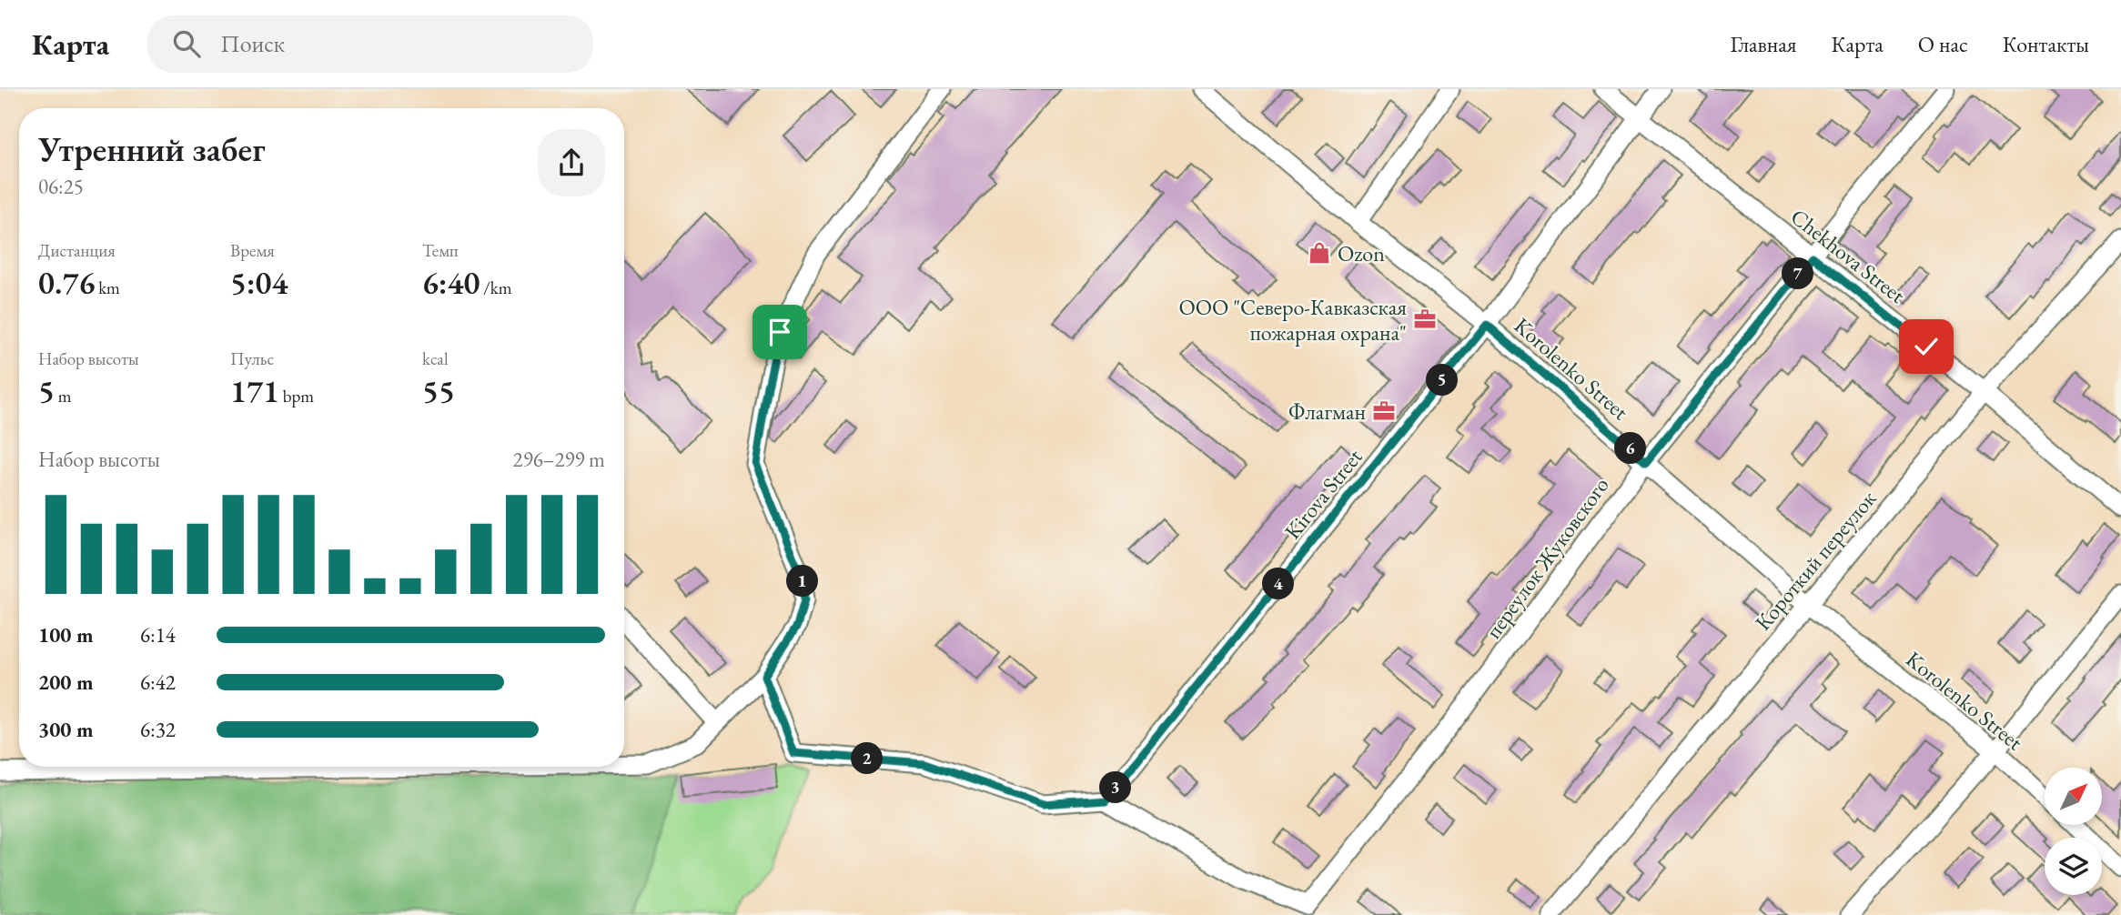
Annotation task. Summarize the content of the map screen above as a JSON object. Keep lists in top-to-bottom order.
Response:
{
  "streets": {
    "street": [
      "Chekhova Street",
      "Korolenko Street",
      "Kirova Street",
      "переулок Жуковского",
      "Короткий переулок"
    ]
  },
  "crossings": [
    ["Chekhova Street", "Kirova Street"],
    ["Chekhova Street", "переулок Жуковского"],
    ["Chekhova Street", "Короткий переулок"],
    ["Korolenko Street", "Kirova Street"],
    ["Korolenko Street", "переулок Жуковского"],
    ["Korolenko Street", "Короткий переулок"],
    ["Kirova Street", "переулок Жуковского"]
  ],
  "places": {
    "shop": ["Ozon"],
    "office": ["ООО \"Северо-Кавказская пожарная охрана\"", "Флагман"]
  },
  "north": "top right",
  "page": {
    "header": "Карта",
    "search": "Поиск",
    "nav": [
      "Главная",
      "Карта",
      "О нас",
      "Контакты"
    ],
    "heading": ["Утренний забег", "06:25"],
    "stats": [
      ["Дистанция", "0.76 km"],
      ["Время", "5:04"],
      ["Темп", "6:40 /km"],
      ["Набор высоты", "5 m"],
      ["Пульс", "171 bpm"],
      ["kcal", "55"]
    ],
    "pins": [
      "7",
      "5",
      "6",
      "1",
      "4",
      "2",
      "3"
    ],
    "chart": ["Набор высоты", "296–299 m"],
    "list": [
      {
        "name": "100 m",
        "note": "6:14"
      },
      {
        "name": "200 m",
        "note": "6:42"
      },
      {
        "name": "300 m",
        "note": "6:32"
      }
    ]
  }
}
